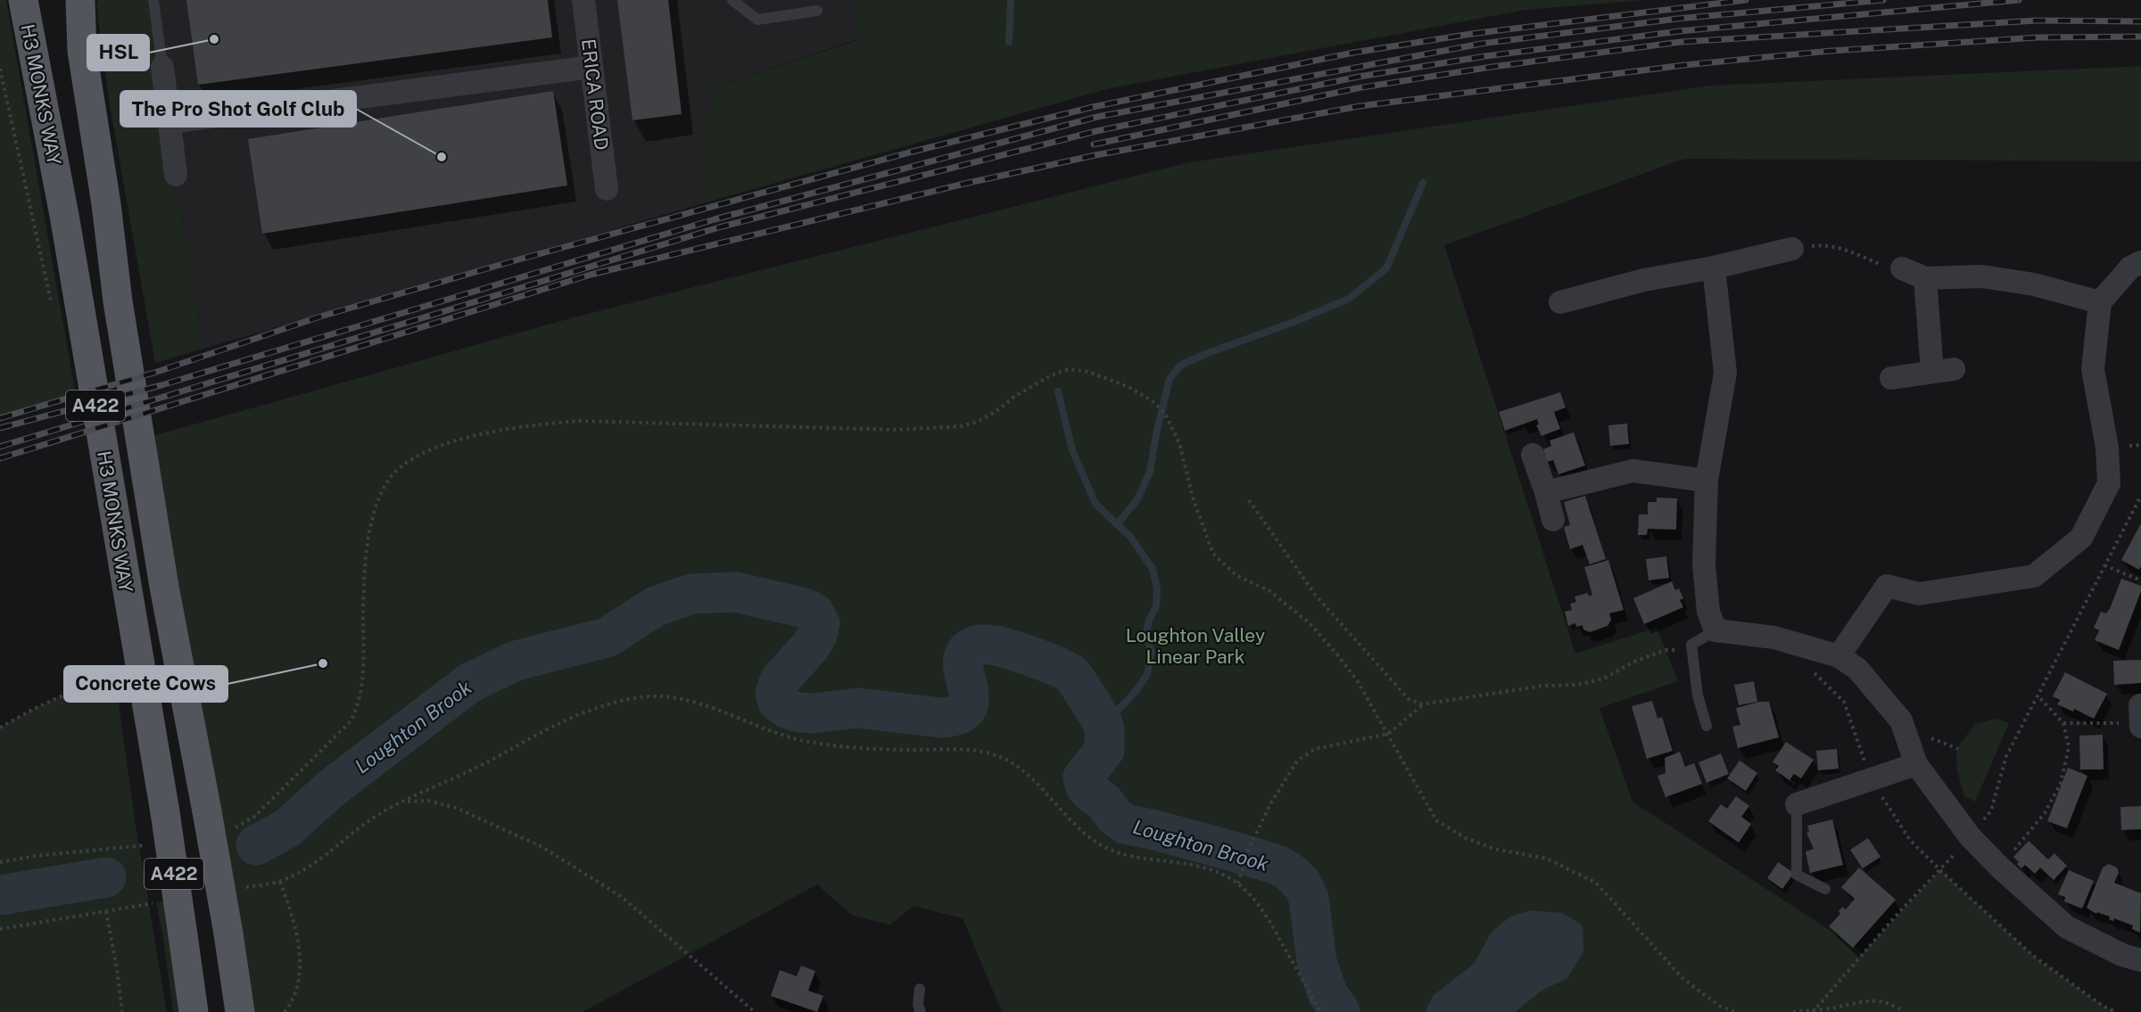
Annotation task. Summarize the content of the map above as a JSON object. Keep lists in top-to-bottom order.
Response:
{
  "streets": {
    "main road": ["H3 MONKS WAY", "A422"],
    "street": ["ERICA ROAD"]
  },
  "water": ["Loughton Brook"],
  "parks": ["Loughton Valley Linear Park"],
  "places": ["HSL", "The Pro Shot Golf Club", "Concrete Cows"]
}
